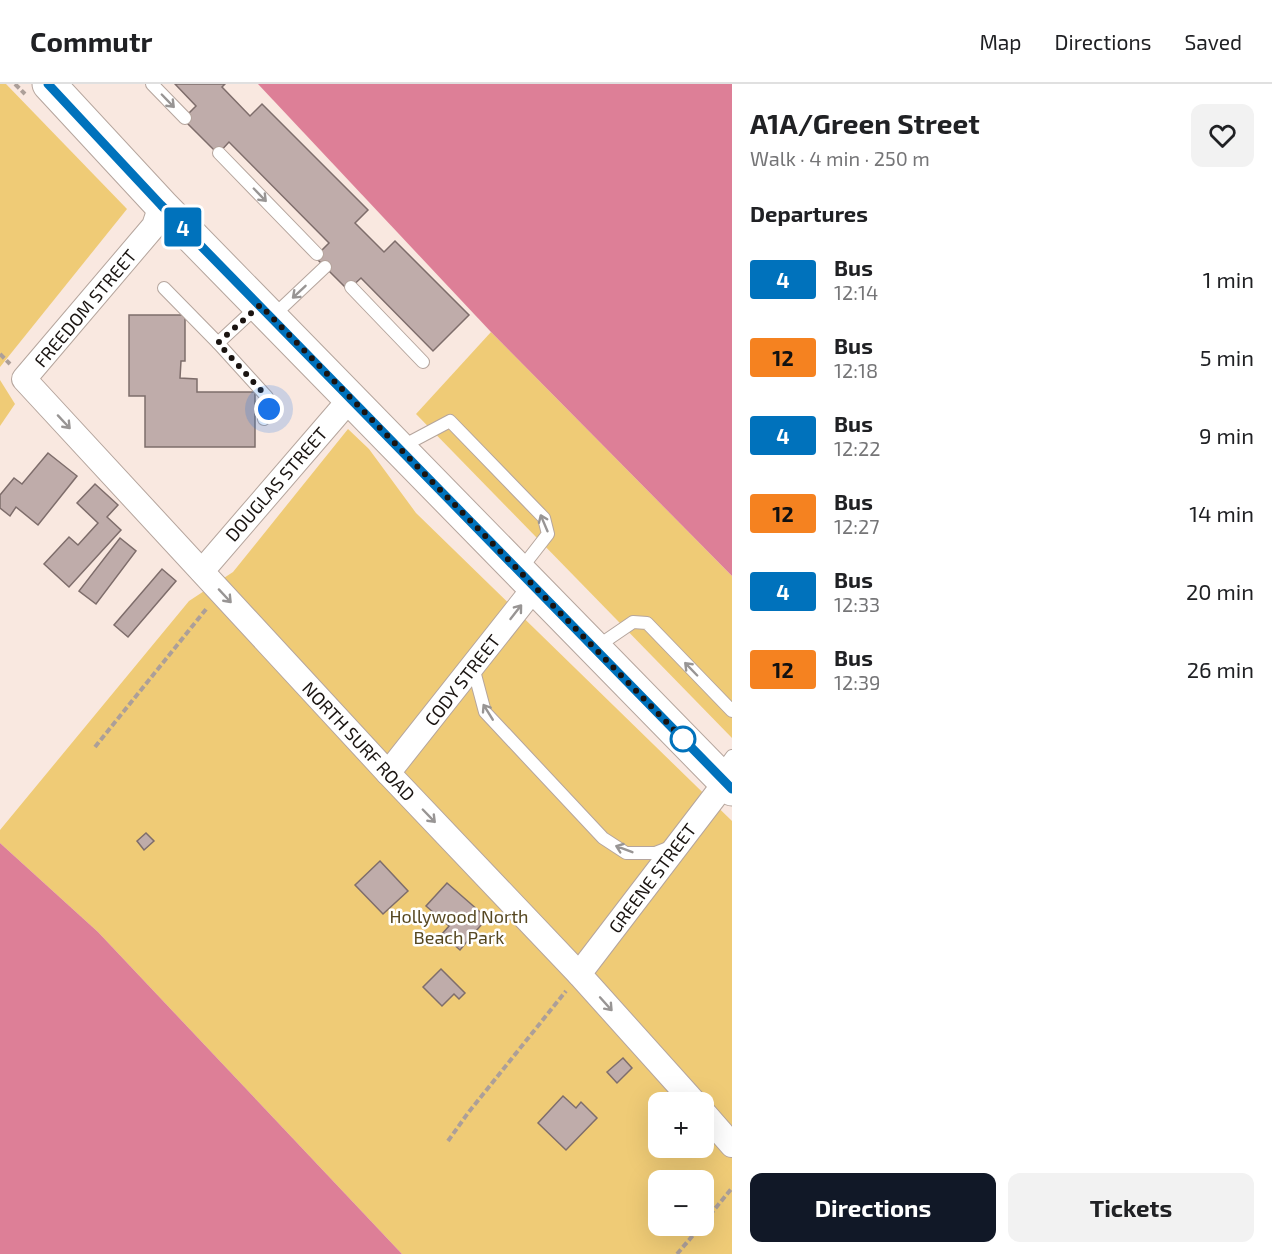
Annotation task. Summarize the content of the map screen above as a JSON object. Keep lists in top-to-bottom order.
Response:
{
  "streets": {
    "street": [
      "FREEDOM STREET",
      "DOUGLAS STREET",
      "CODY STREET",
      "NORTH SURF ROAD",
      "GREENE STREET"
    ]
  },
  "crossings": [
    ["FREEDOM STREET", "NORTH SURF ROAD"],
    ["DOUGLAS STREET", "NORTH SURF ROAD"],
    ["CODY STREET", "NORTH SURF ROAD"],
    ["NORTH SURF ROAD", "GREENE STREET"]
  ],
  "one_way": ["CODY STREET", "NORTH SURF ROAD"],
  "parks": ["Hollywood North Beach Park"],
  "lines": ["bus line 4"],
  "page": {
    "header": "Commutr",
    "nav": ["Map", "Directions", "Saved"],
    "on_map": "4",
    "heading": [
      ["A1A/Green Street", "Walk · 4 min · 250 m"],
      "Departures"
    ],
    "list": [
      {
        "mark": "4",
        "name": "Bus",
        "note": "12:14",
        "value": "1 min"
      },
      {
        "mark": "12",
        "name": "Bus",
        "note": "12:18",
        "value": "5 min"
      },
      {
        "mark": "4",
        "name": "Bus",
        "note": "12:22",
        "value": "9 min"
      },
      {
        "mark": "12",
        "name": "Bus",
        "note": "12:27",
        "value": "14 min"
      },
      {
        "mark": "4",
        "name": "Bus",
        "note": "12:33",
        "value": "20 min"
      },
      {
        "mark": "12",
        "name": "Bus",
        "note": "12:39",
        "value": "26 min"
      }
    ],
    "map_buttons": ["+", "−"],
    "buttons": ["Directions", "Tickets"]
  }
}
